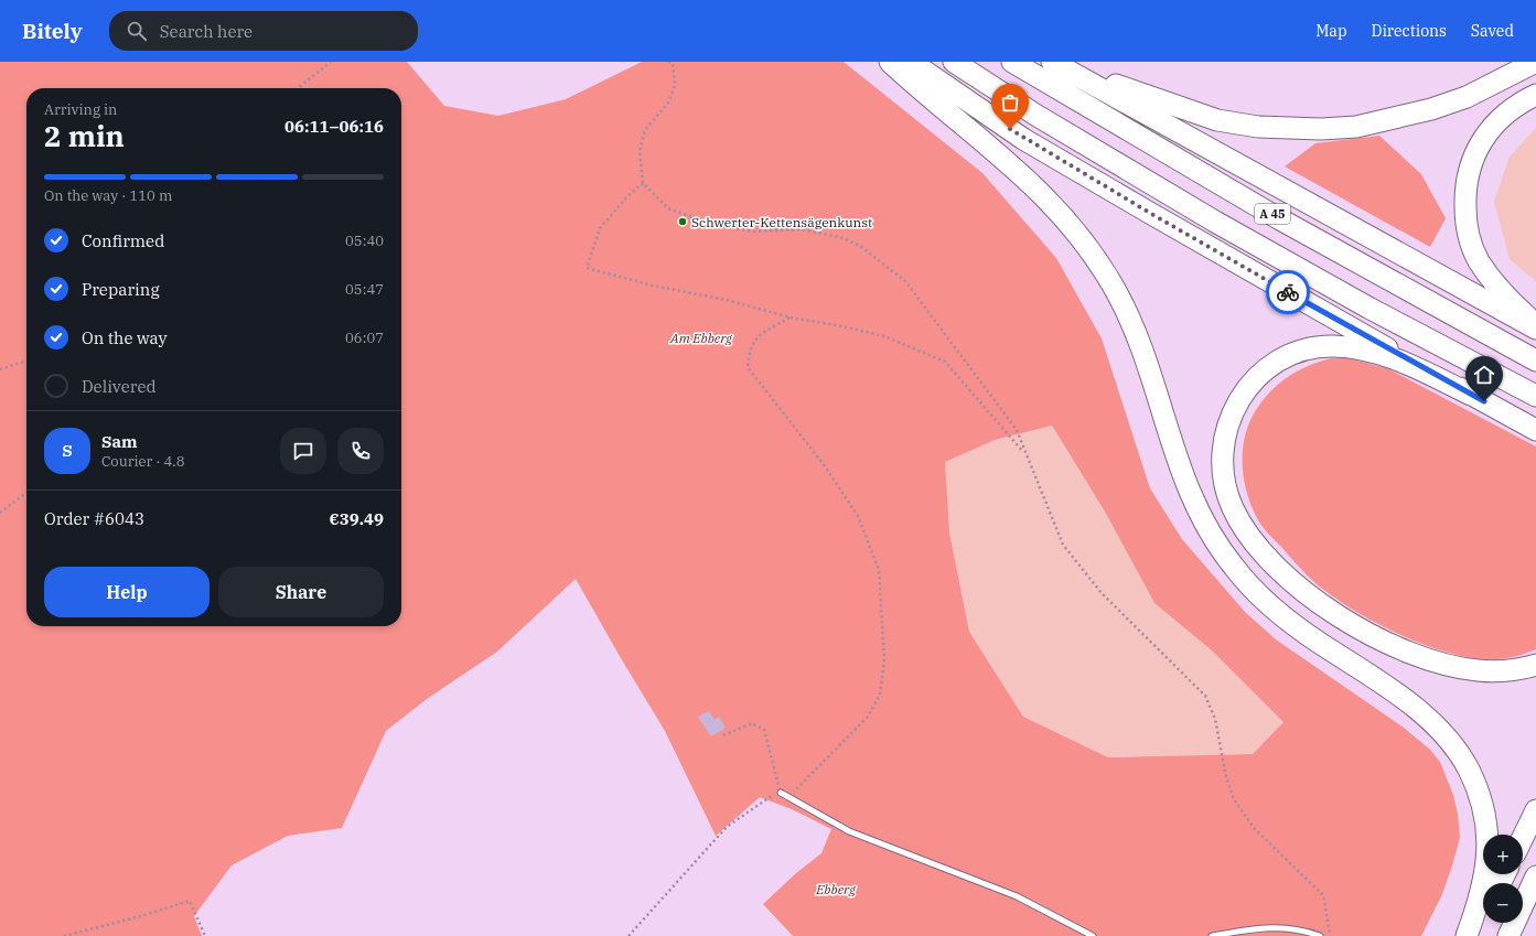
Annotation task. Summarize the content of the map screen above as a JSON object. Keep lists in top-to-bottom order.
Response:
{
  "streets": {
    "highway": ["A 45"]
  },
  "parks": ["Am Ebberg", "Ebberg"],
  "places": ["Schwerter-Kettensägenkunst"],
  "page": {
    "header": "Bitely",
    "search": "Search here",
    "nav": ["Map", "Directions", "Saved"],
    "heading": ["2 min", "Arriving in", "06:11–06:16"],
    "panel": [
      "Sam",
      "Courier · 4.8",
      "Order #6043",
      "€39.49"
    ],
    "bar": "On the way · 110 m",
    "list": [
      ["Confirmed", "05:40"],
      ["Preparing", "05:47"],
      ["On the way", "06:07"],
      "Delivered"
    ],
    "round": "S",
    "buttons": ["Help", "Share"],
    "map_buttons": ["+", "−"]
  }
}
